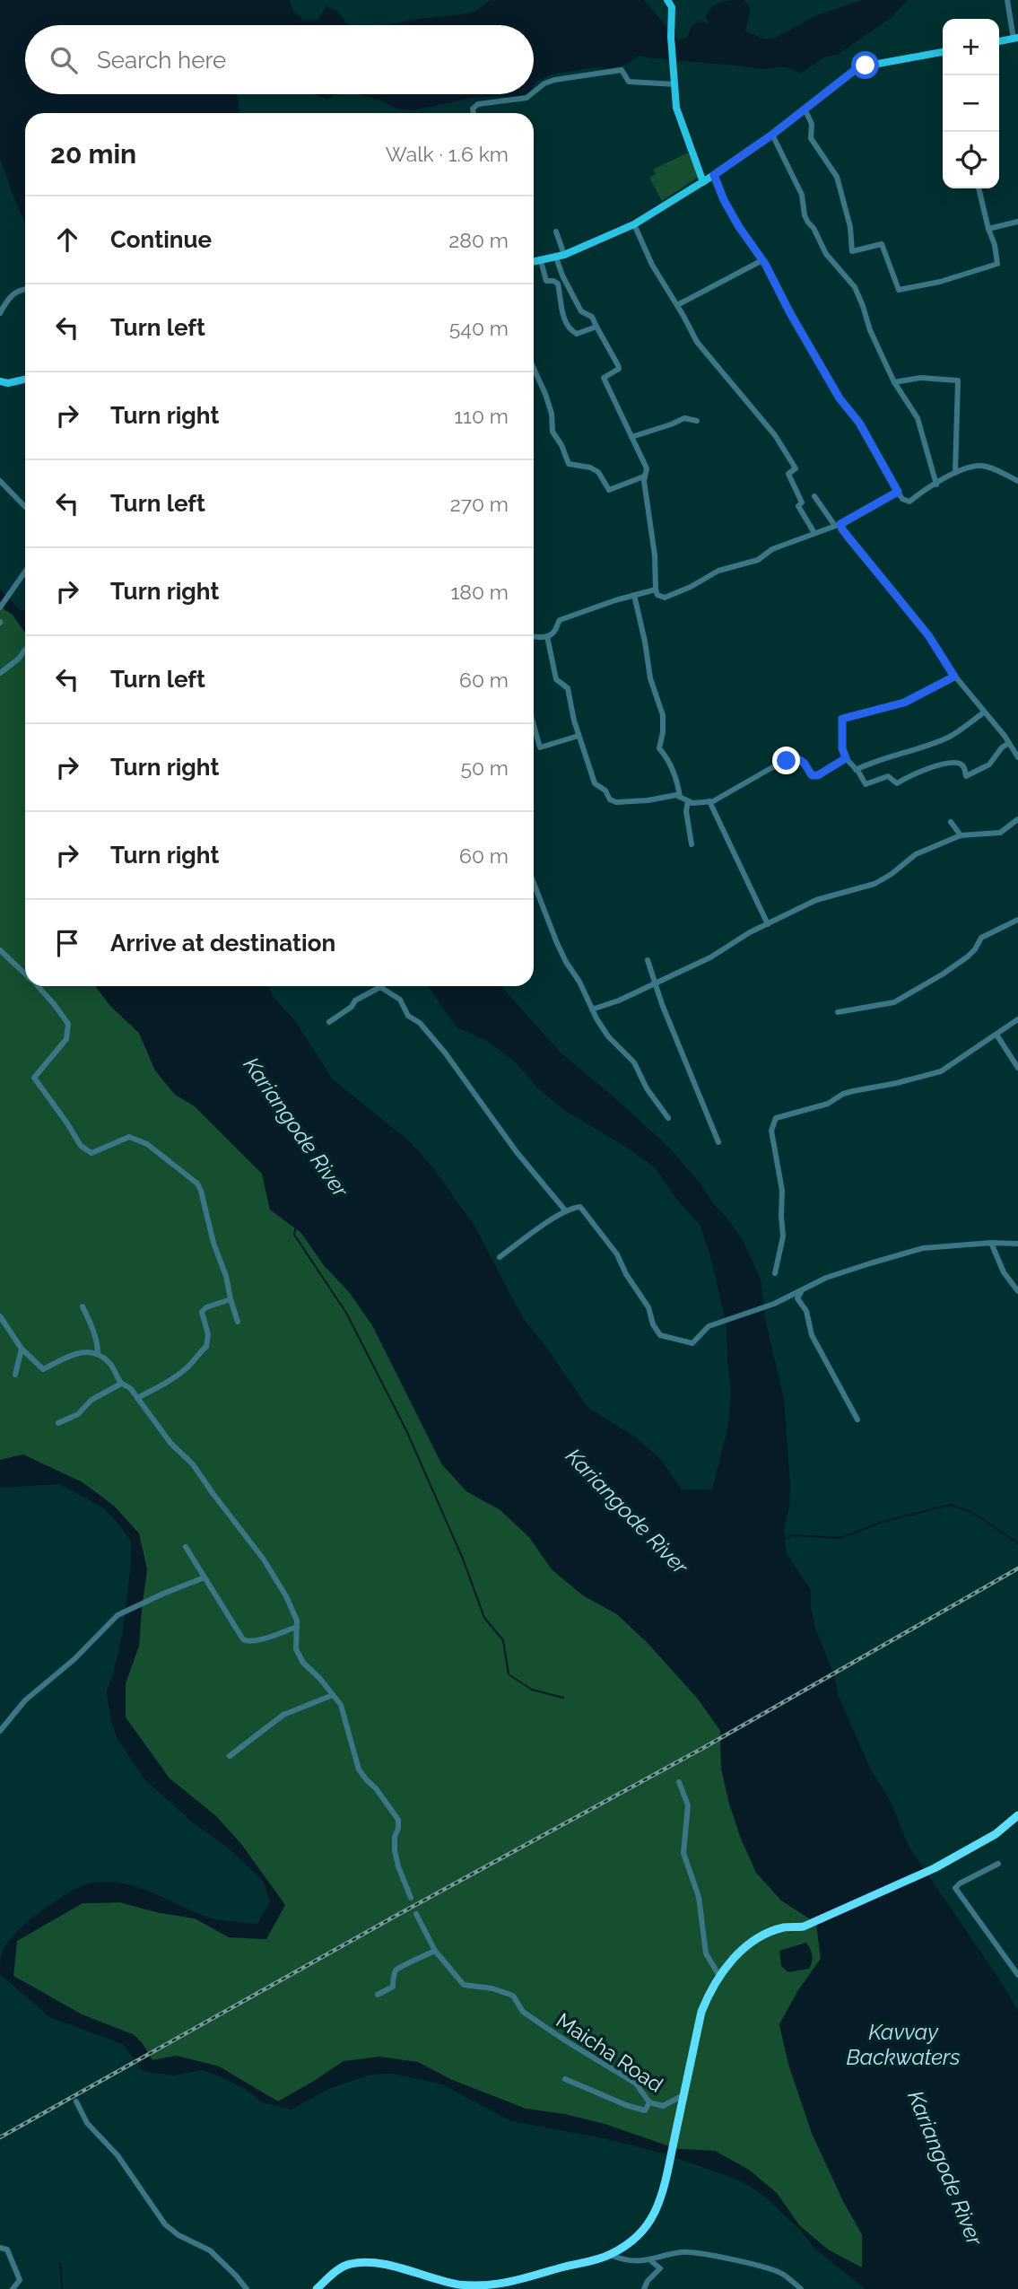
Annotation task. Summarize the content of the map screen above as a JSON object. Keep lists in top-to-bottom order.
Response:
{
  "streets": {
    "street": ["Maicha Road"]
  },
  "water": ["Kariangode River", "Kavvay Backwaters"],
  "page": {
    "map_buttons": ["+", "−"],
    "search": "Search here",
    "heading": ["20 min", "Walk · 1.6 km"],
    "list": [
      ["Continue", "280 m"],
      ["Turn left", "540 m"],
      ["Turn right", "110 m"],
      ["Turn left", "270 m"],
      ["Turn right", "180 m"],
      ["Turn left", "60 m"],
      ["Turn right", "50 m"],
      ["Turn right", "60 m"],
      "Arrive at destination"
    ]
  }
}
